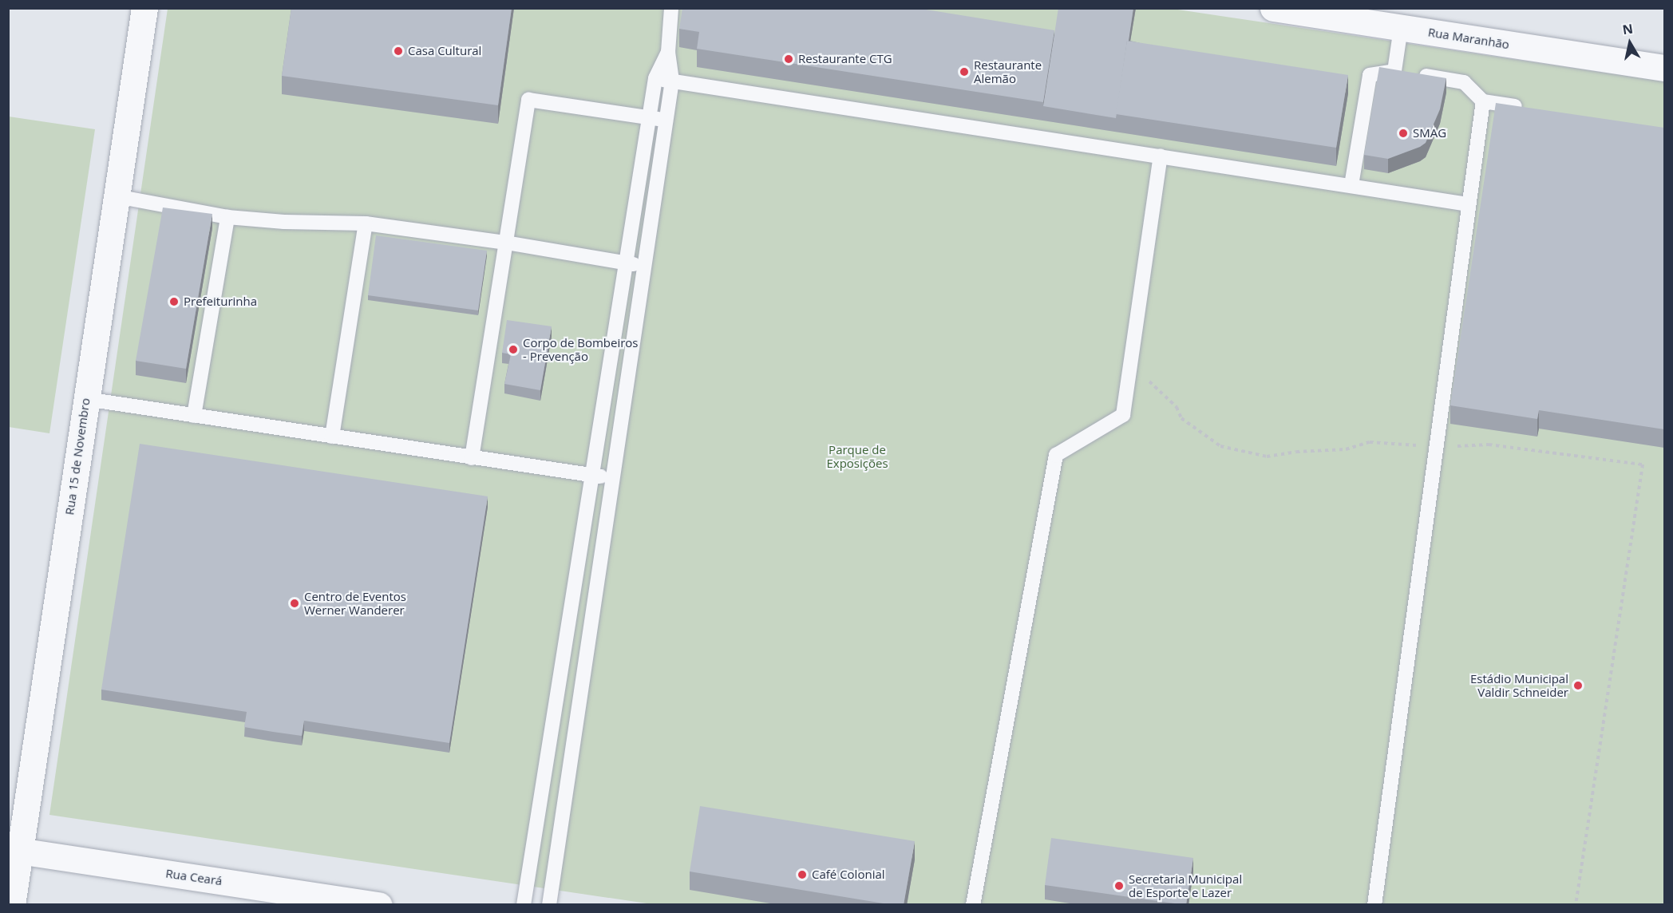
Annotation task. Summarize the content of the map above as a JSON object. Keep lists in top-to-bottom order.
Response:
{
  "streets": {
    "street": ["Rua Maranhão", "Rua 15 de Novembro", "Rua Ceará"]
  },
  "crossings": [
    ["Rua 15 de Novembro", "Rua Ceará"]
  ],
  "parks": ["Parque de Exposições"],
  "places": [
    "Casa Cultural",
    "Restaurante CTG",
    "Restaurante Alemão",
    "SMAG",
    "Prefeiturinha",
    "Corpo de Bombeiros - Prevenção",
    "Centro de Eventos Werner Wanderer",
    "Estádio Municipal Valdir Schneider",
    "Café Colonial",
    "Secretaria Municipal de Esporte e Lazer"
  ],
  "north": "top"
}
